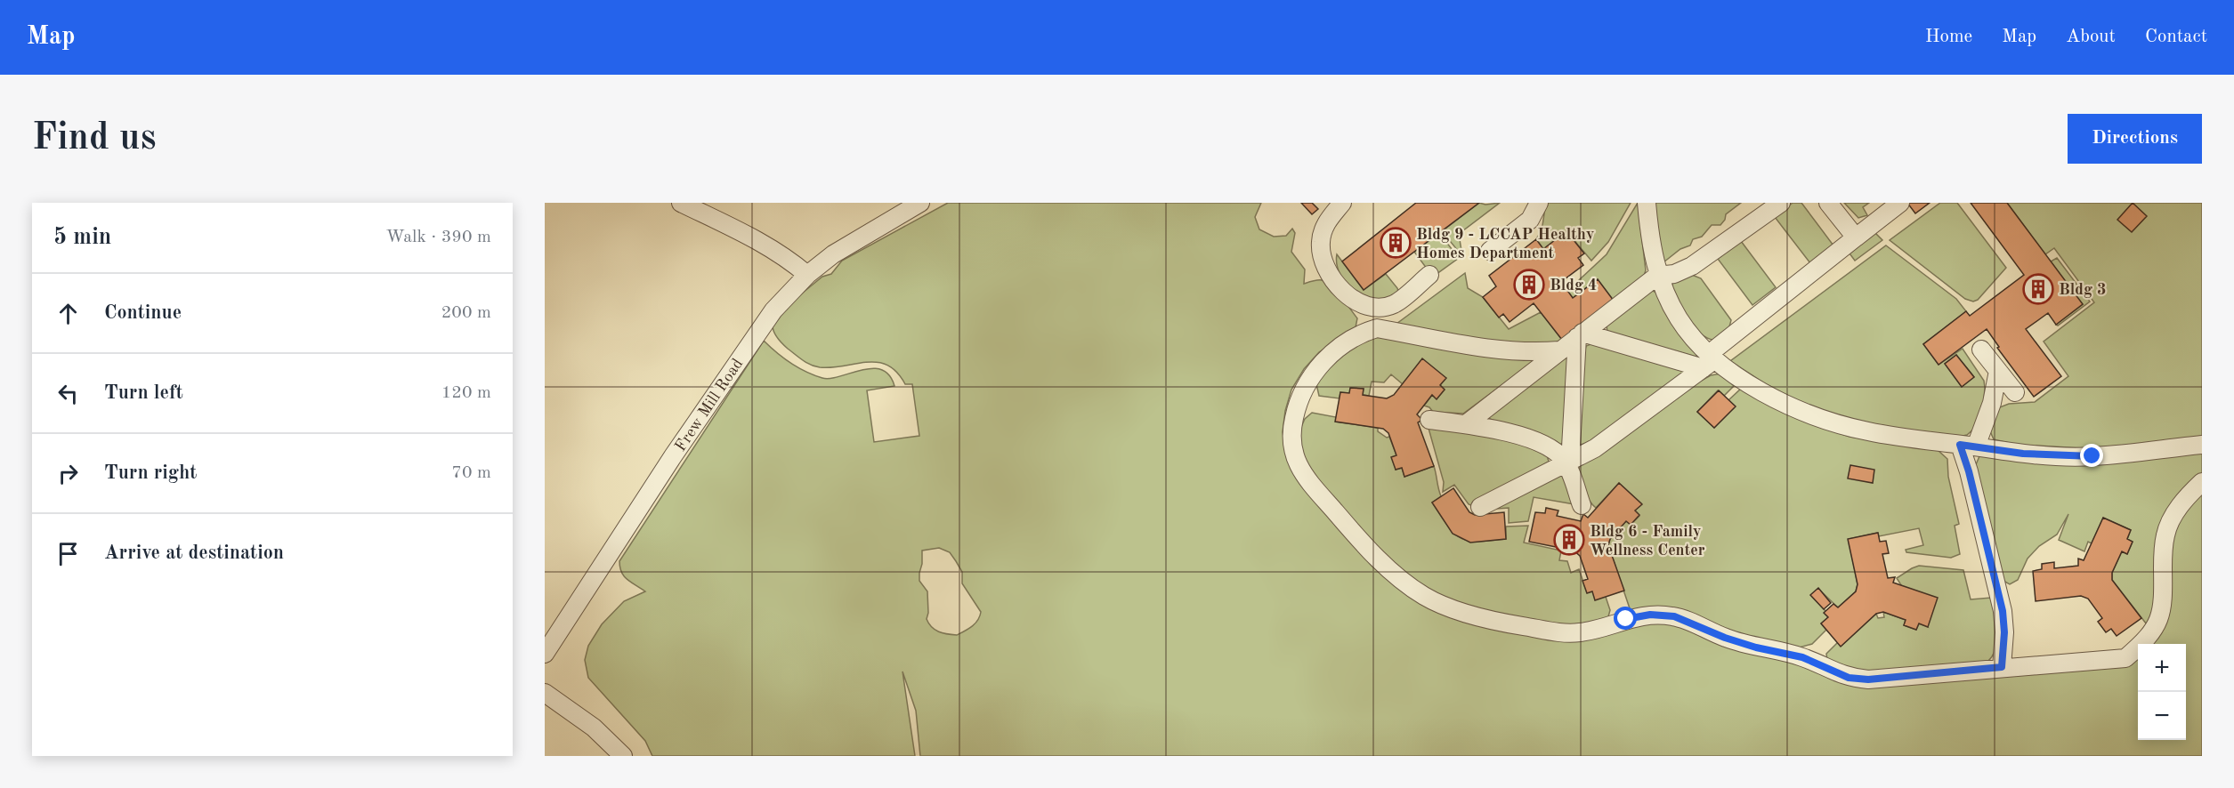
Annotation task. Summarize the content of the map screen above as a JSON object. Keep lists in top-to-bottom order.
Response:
{
  "streets": {
    "street": ["Frew Mill Road"]
  },
  "places": {
    "building": [
      "Bldg 9 - LCCAP Healthy Homes Department",
      "Bldg 4",
      "Bldg 3",
      "Bldg 6 - Family Wellness Center"
    ]
  },
  "page": {
    "header": "Map",
    "nav": [
      "Home",
      "Map",
      "About",
      "Contact"
    ],
    "buttons": "Directions",
    "title": "Find us",
    "heading": ["5 min", "Walk · 390 m"],
    "list": [
      ["Continue", "200 m"],
      ["Turn left", "120 m"],
      ["Turn right", "70 m"],
      "Arrive at destination"
    ],
    "map_buttons": ["+", "−"]
  }
}
